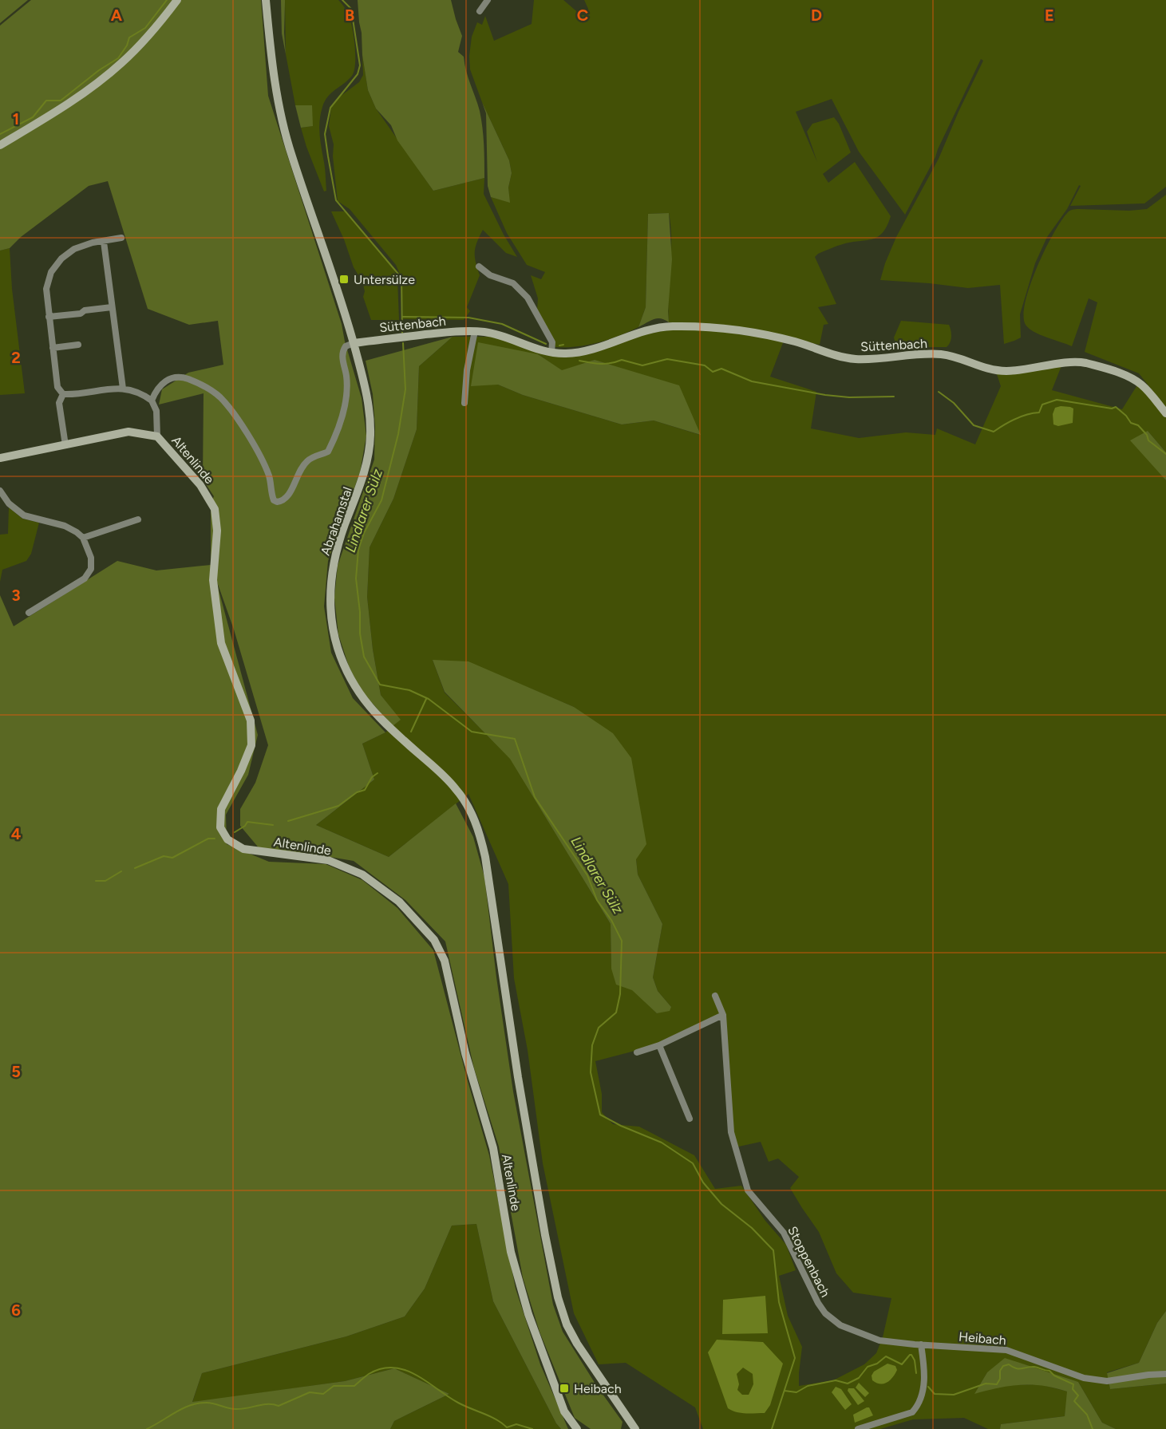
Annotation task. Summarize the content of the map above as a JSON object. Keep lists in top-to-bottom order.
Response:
{
  "streets": {
    "street": [
      "Süttenbach",
      "Altenlinde",
      "Abrahamstal",
      "Stoppenbach",
      "Heibach"
    ]
  },
  "crossings": [
    ["Süttenbach", "Abrahamstal"],
    ["Stoppenbach", "Heibach"]
  ],
  "water": ["Lindlarer Sülz"],
  "places": {
    "transit": ["Untersülze", "Heibach"]
  },
  "grid": {
    "columns": [
      "A",
      "B",
      "C",
      "D",
      "E"
    ],
    "rows": [
      "1",
      "2",
      "3",
      "4",
      "5",
      "6"
    ]
  }
}
